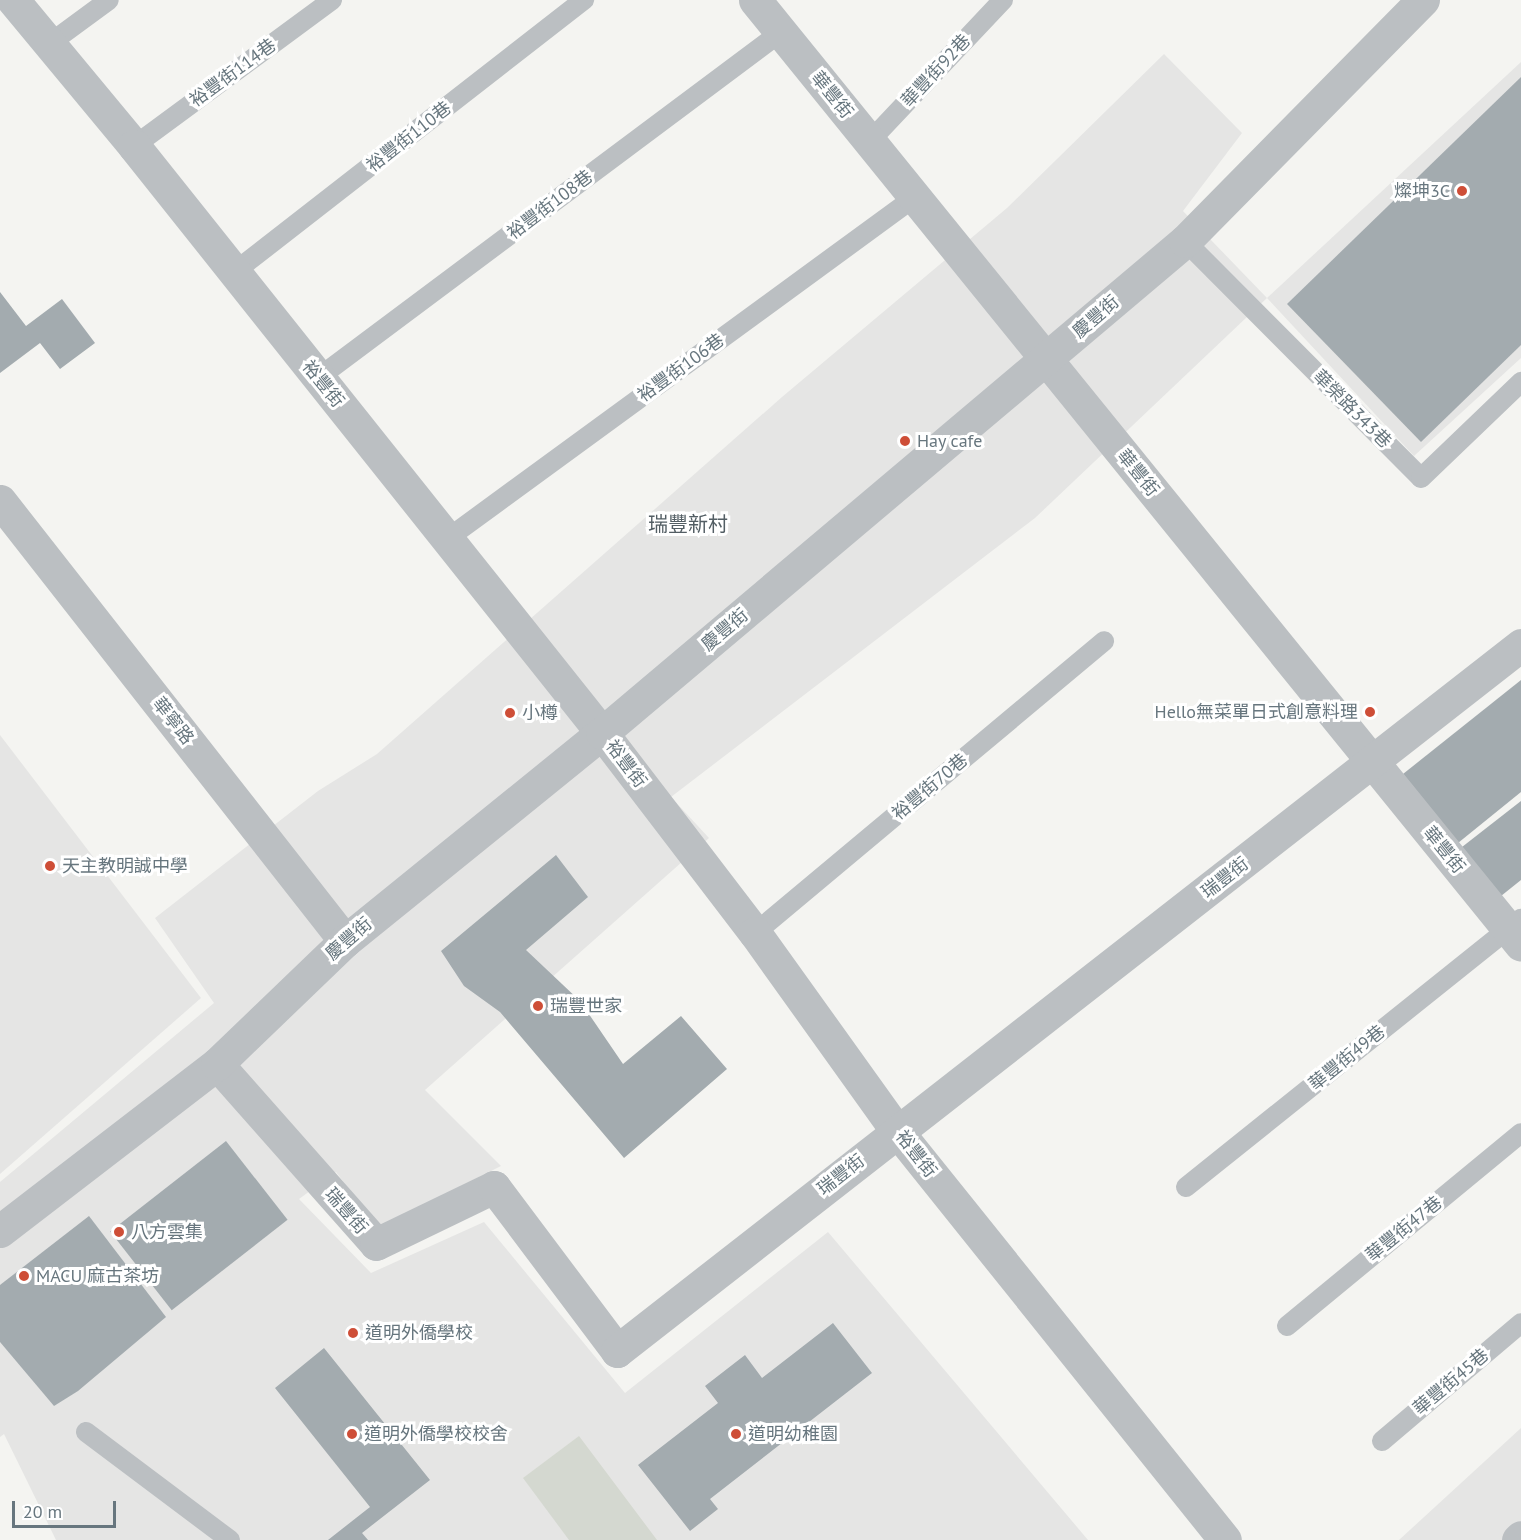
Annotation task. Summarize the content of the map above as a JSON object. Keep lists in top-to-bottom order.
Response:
{
  "streets": {
    "street": [
      "華豐街",
      "慶豐街",
      "裕豐街",
      "華寧路",
      "瑞豐街"
    ],
    "lane": [
      "華豐街92巷",
      "裕豐街114巷",
      "裕豐街110巷",
      "裕豐街108巷",
      "裕豐街106巷",
      "華榮路343巷",
      "裕豐街70巷",
      "華豐街49巷",
      "華豐街47巷",
      "華豐街45巷"
    ]
  },
  "crossings": [
    ["華豐街92巷", "華豐街"],
    ["裕豐街114巷", "裕豐街"],
    ["華豐街", "裕豐街108巷"],
    ["華豐街", "慶豐街"],
    ["華豐街", "裕豐街106巷"],
    ["華豐街", "瑞豐街"],
    ["華豐街", "華豐街49巷"],
    ["裕豐街110巷", "裕豐街"],
    ["裕豐街108巷", "裕豐街"],
    ["慶豐街", "裕豐街"],
    ["慶豐街", "華榮路343巷"],
    ["慶豐街", "華寧路"],
    ["慶豐街", "瑞豐街"],
    ["裕豐街106巷", "裕豐街"],
    ["裕豐街", "裕豐街70巷"],
    ["裕豐街", "瑞豐街"]
  ],
  "districts": ["瑞豐新村"],
  "places": [
    "燦坤3C",
    "Hay cafe",
    "Hello無菜單日式創意料理",
    "小樽",
    "天主教明誠中學",
    "瑞豐世家",
    "八方雲集",
    "MACU 麻古茶坊",
    "道明外僑學校",
    "道明外僑學校校舍",
    "道明幼稚園"
  ],
  "scale_bar": "20 m"
}
